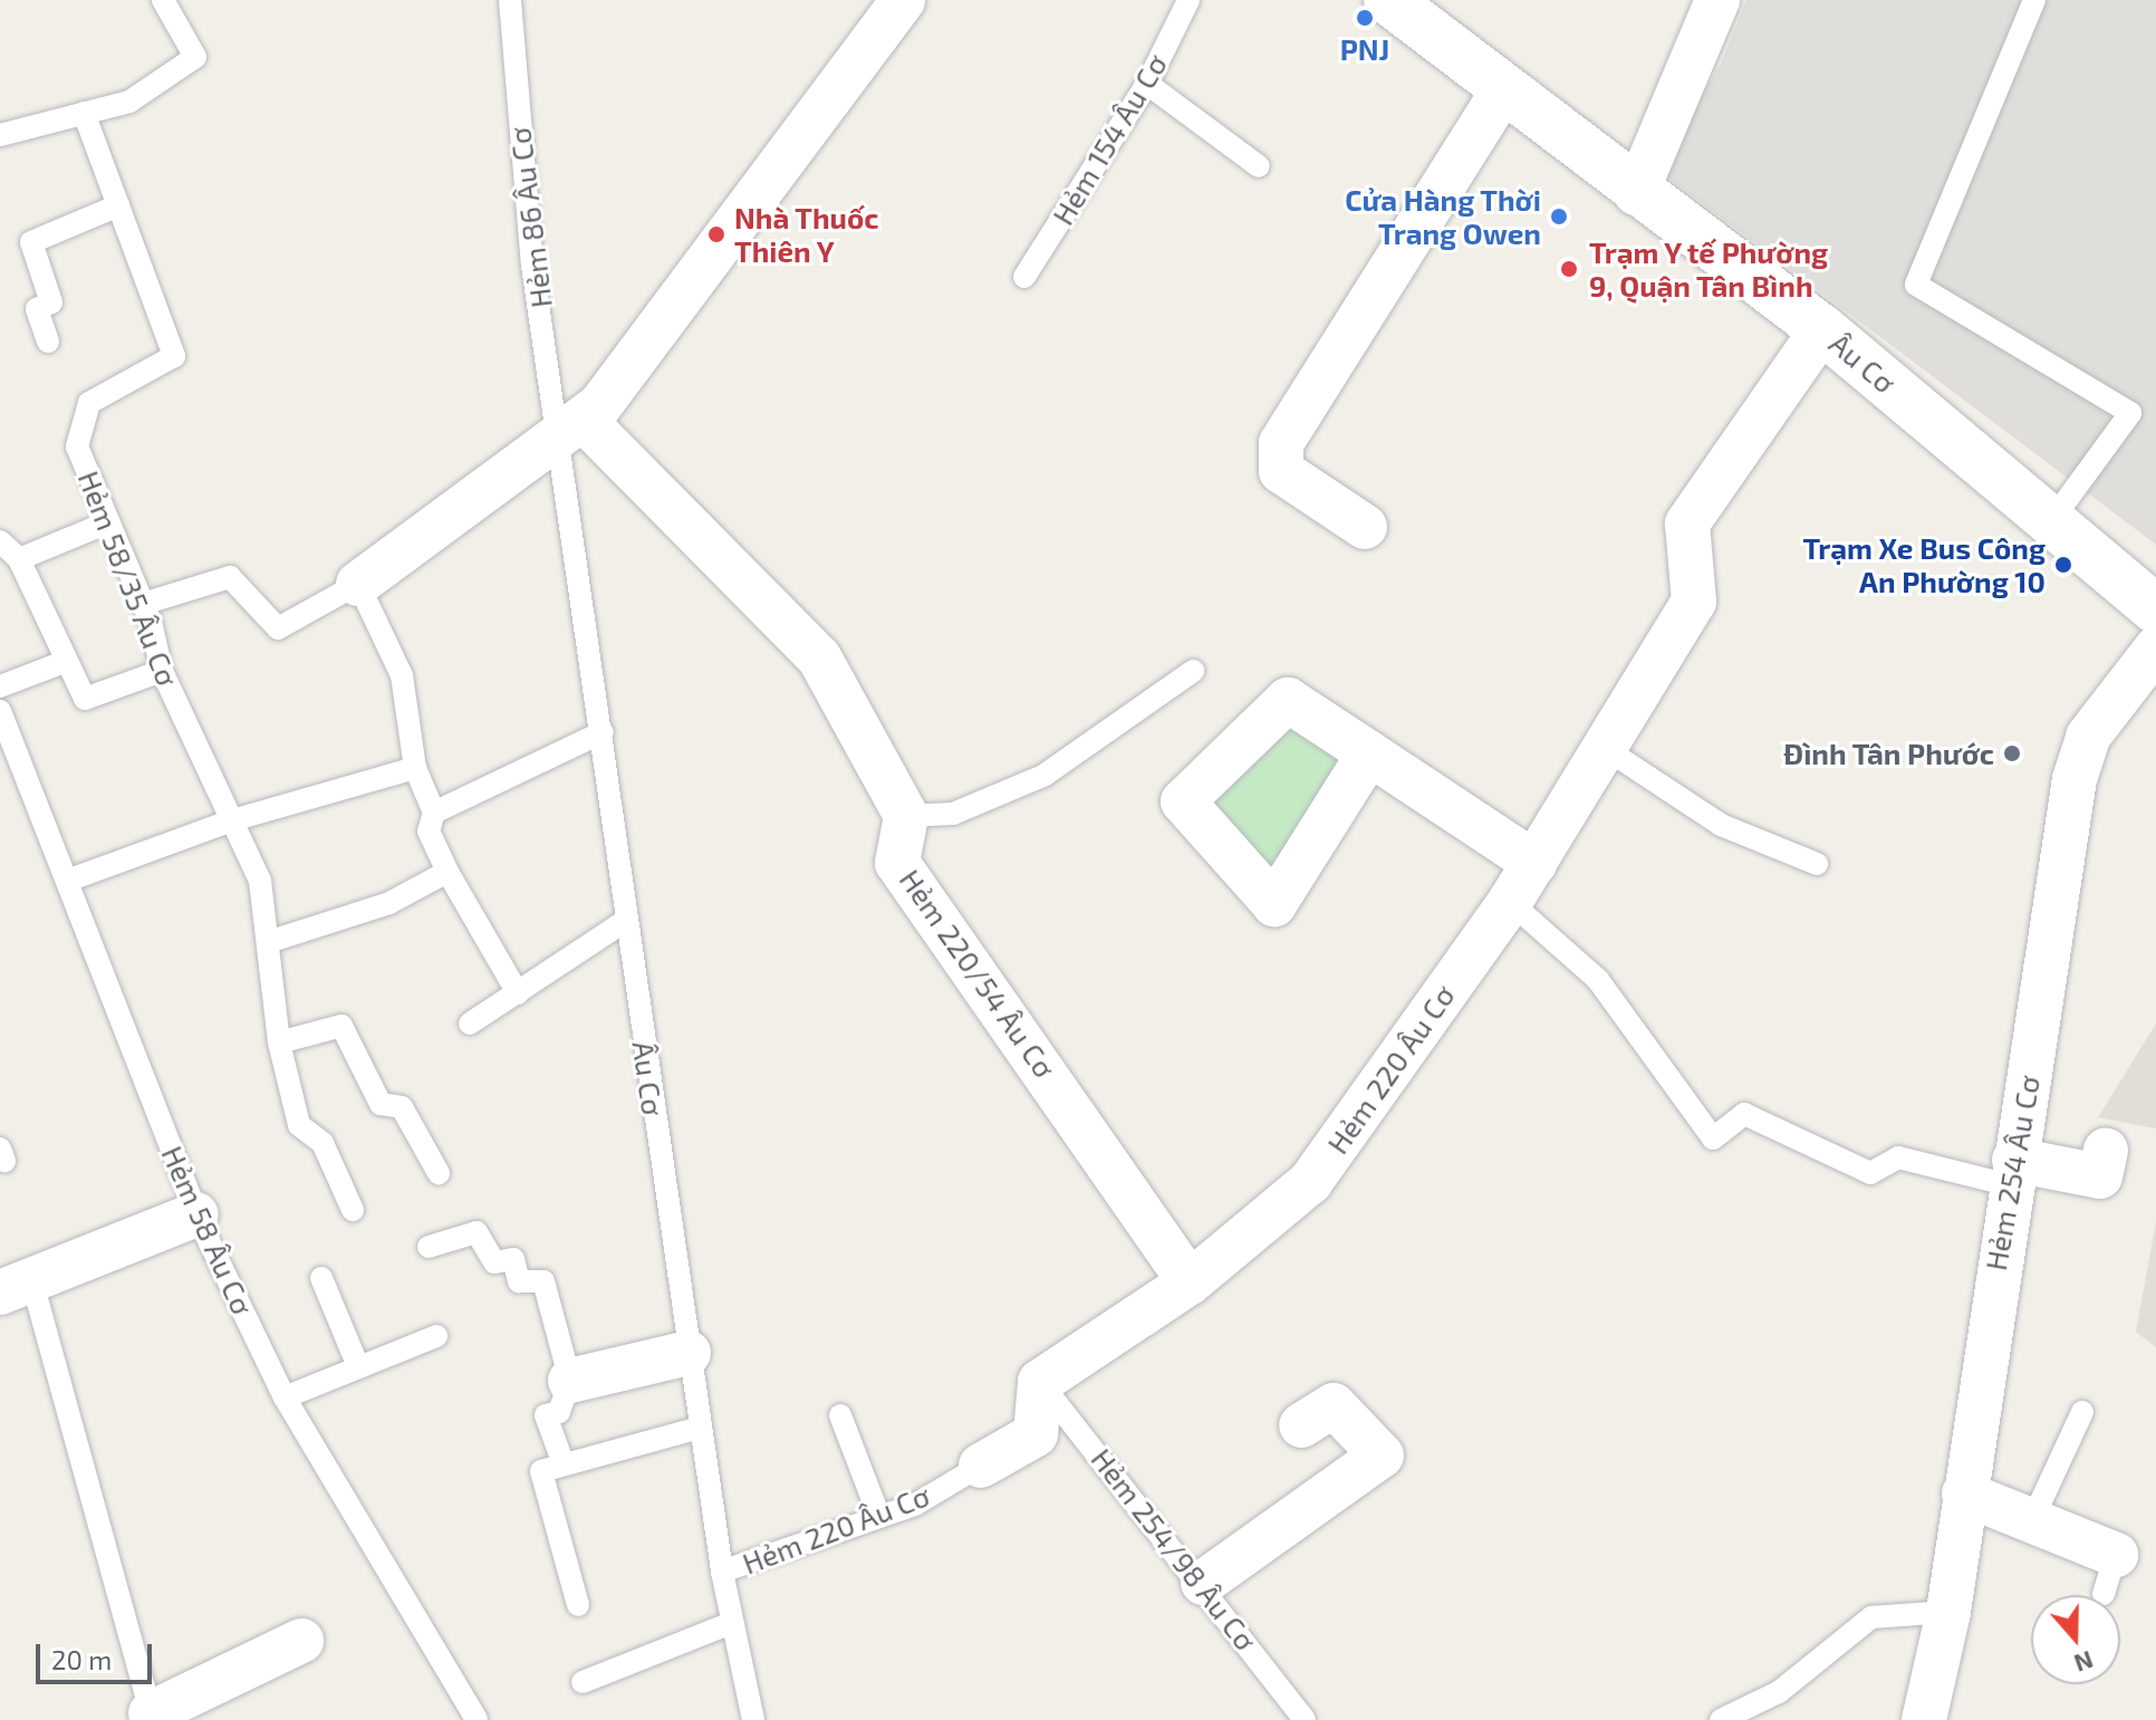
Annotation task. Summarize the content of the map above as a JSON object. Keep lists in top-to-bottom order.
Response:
{
  "streets": {
    "main road": ["Âu Cơ"],
    "street": ["Hẻm 220/54 Âu Cơ", "Hẻm 220 Âu Cơ", "Hẻm 254 Âu Cơ"],
    "lane": [
      "Hẻm 154 Âu Cơ",
      "Hẻm 86 Âu Cơ",
      "Hẻm 58/35 Âu Cơ",
      "Hẻm 58 Âu Cơ",
      "Hẻm 254/98 Âu Cơ"
    ]
  },
  "crossings": [
    ["Hẻm 86 Âu Cơ", "Âu Cơ"],
    ["Âu Cơ", "Hẻm 220 Âu Cơ"],
    ["Hẻm 220/54 Âu Cơ", "Hẻm 220 Âu Cơ"],
    ["Hẻm 220 Âu Cơ", "Hẻm 254/98 Âu Cơ"]
  ],
  "places": [
    "PNJ",
    "Cửa Hàng Thời Trang Owen",
    "Nhà Thuốc Thiên Y",
    "Trạm Y tế Phường 9, Quận Tân Bình",
    "Trạm Xe Bus Công An Phường 10",
    "Đình Tân Phước"
  ],
  "scale_bar": "20 m",
  "north": "bottom"
}
